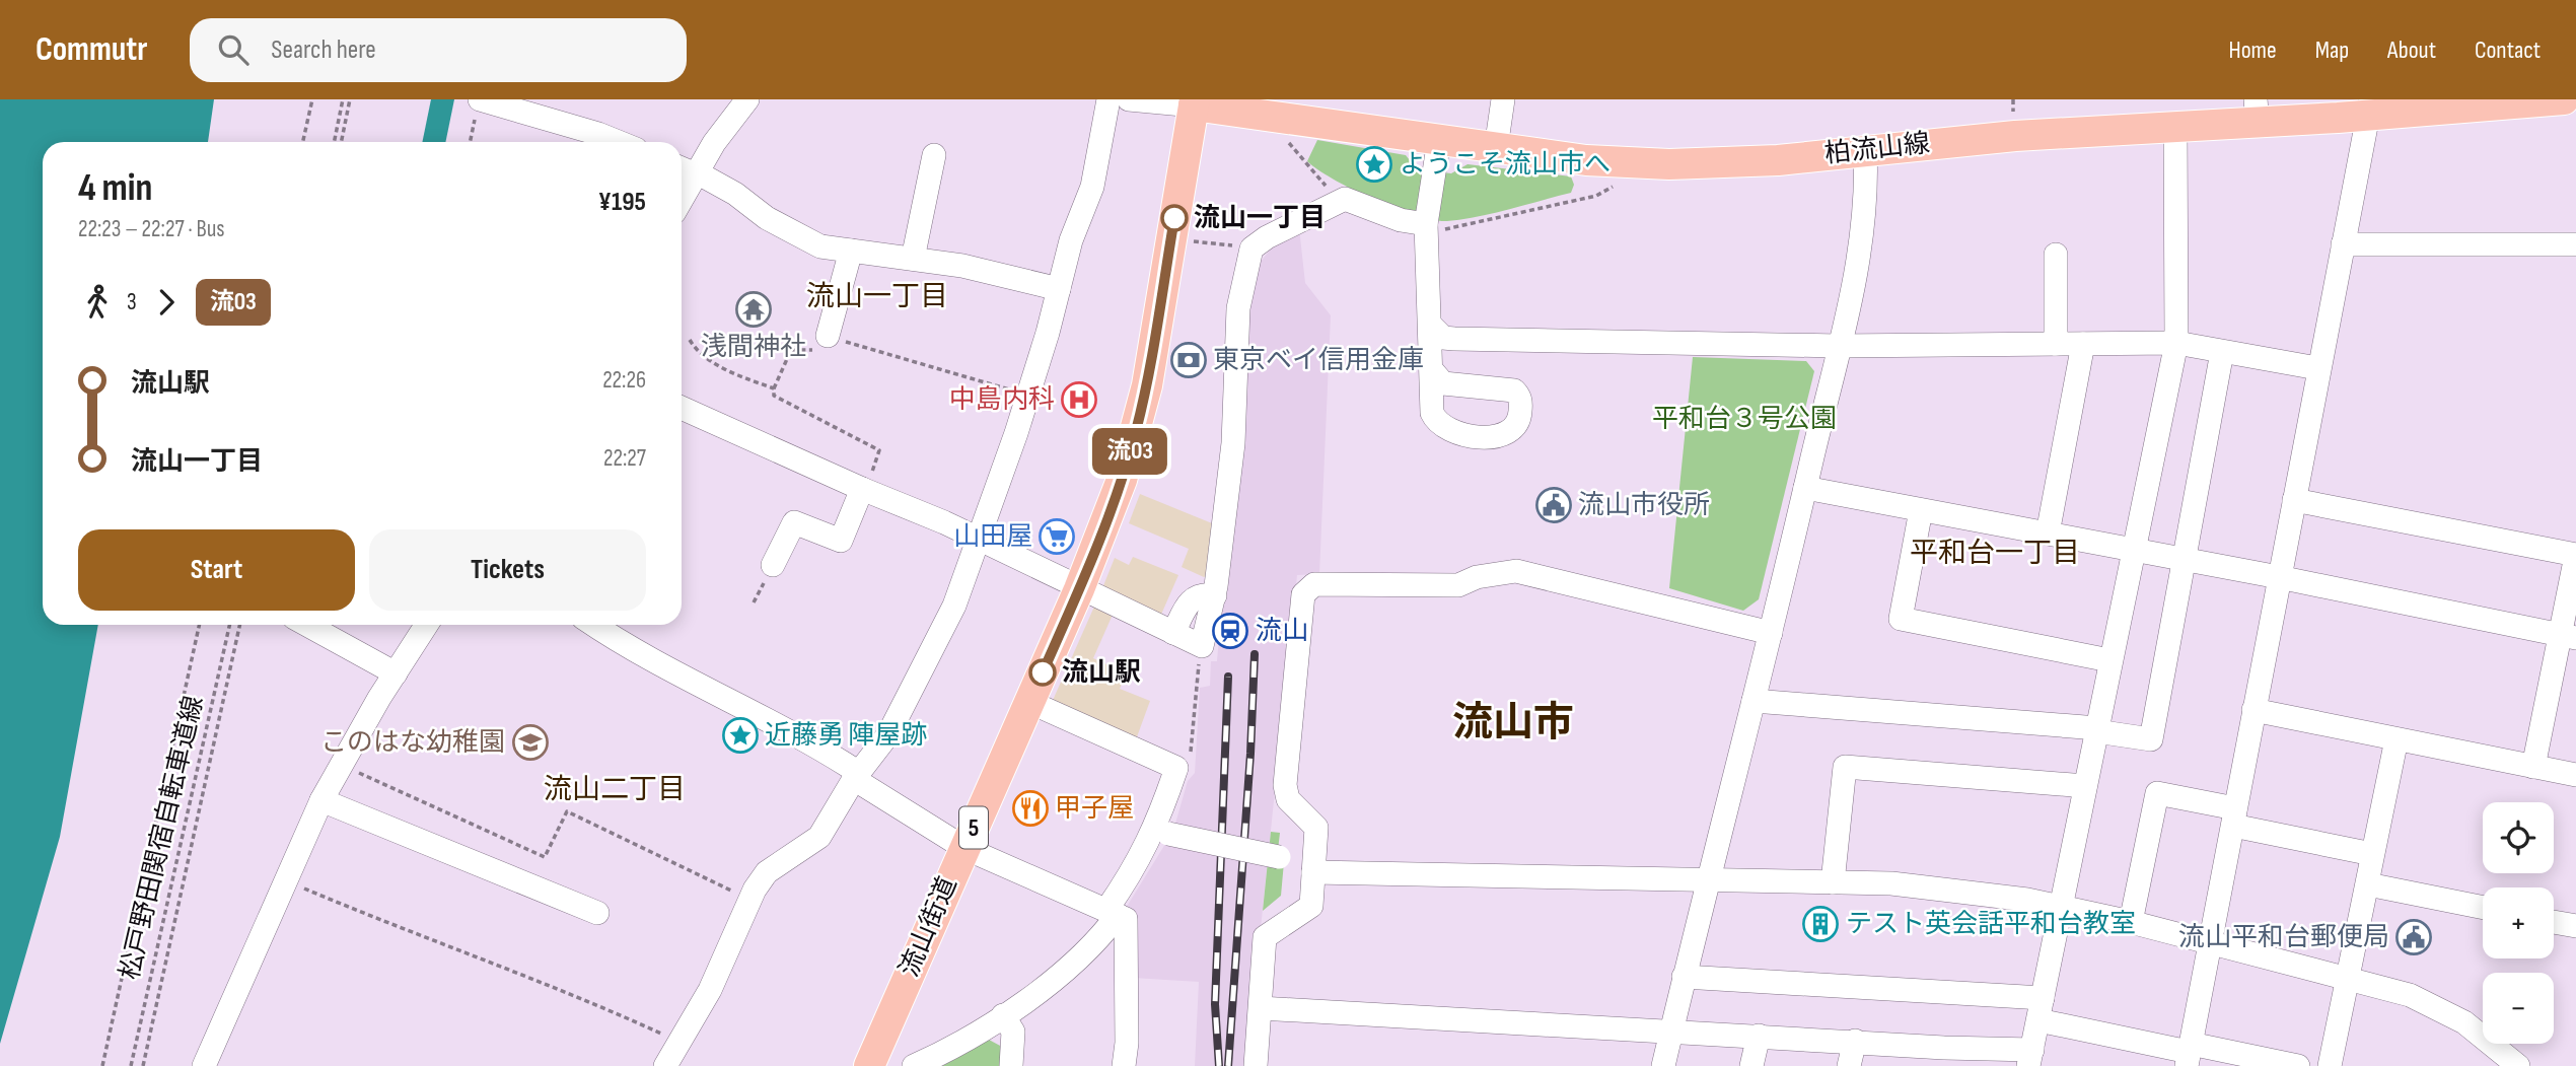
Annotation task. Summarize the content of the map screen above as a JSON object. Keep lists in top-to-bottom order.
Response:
{
  "streets": {
    "main road": ["柏流山線", "5", "流山街道"],
    "path": ["松戸野田関宿自転車道線"]
  },
  "crossings": [
    ["柏流山線", "流山街道"]
  ],
  "districts": [
    "流山一丁目",
    "平和台一丁目",
    "流山市",
    "流山二丁目"
  ],
  "parks": ["平和台３号公園"],
  "places": {
    "place": ["ようこそ流山市へ", "近藤勇 陣屋跡"],
    "other": ["流山一丁目", "流山駅"],
    "temple": ["浅間神社"],
    "bank": ["東京ベイ信用金庫"],
    "hospital": ["中島内科"],
    "public building": ["流山市役所", "流山平和台郵便局"],
    "supermarket": ["山田屋"],
    "station": ["流山"],
    "school or university": ["このはな幼稚園"],
    "restaurant": ["甲子屋"],
    "building": ["テスト英会話平和台教室"]
  },
  "lines": ["bus line 流03"],
  "page": {
    "header": "Commutr",
    "search": "Search here",
    "nav": [
      "Home",
      "Map",
      "About",
      "Contact"
    ],
    "on_map": "流03",
    "heading": ["4 min", "22:23 – 22:27 · Bus", "¥195"],
    "legs": ["3", "流03"],
    "list": [
      {
        "name": "流山駅",
        "value": "22:26"
      },
      {
        "name": "流山一丁目",
        "value": "22:27"
      }
    ],
    "buttons": ["Start", "Tickets"],
    "map_buttons": ["+", "−"]
  }
}
